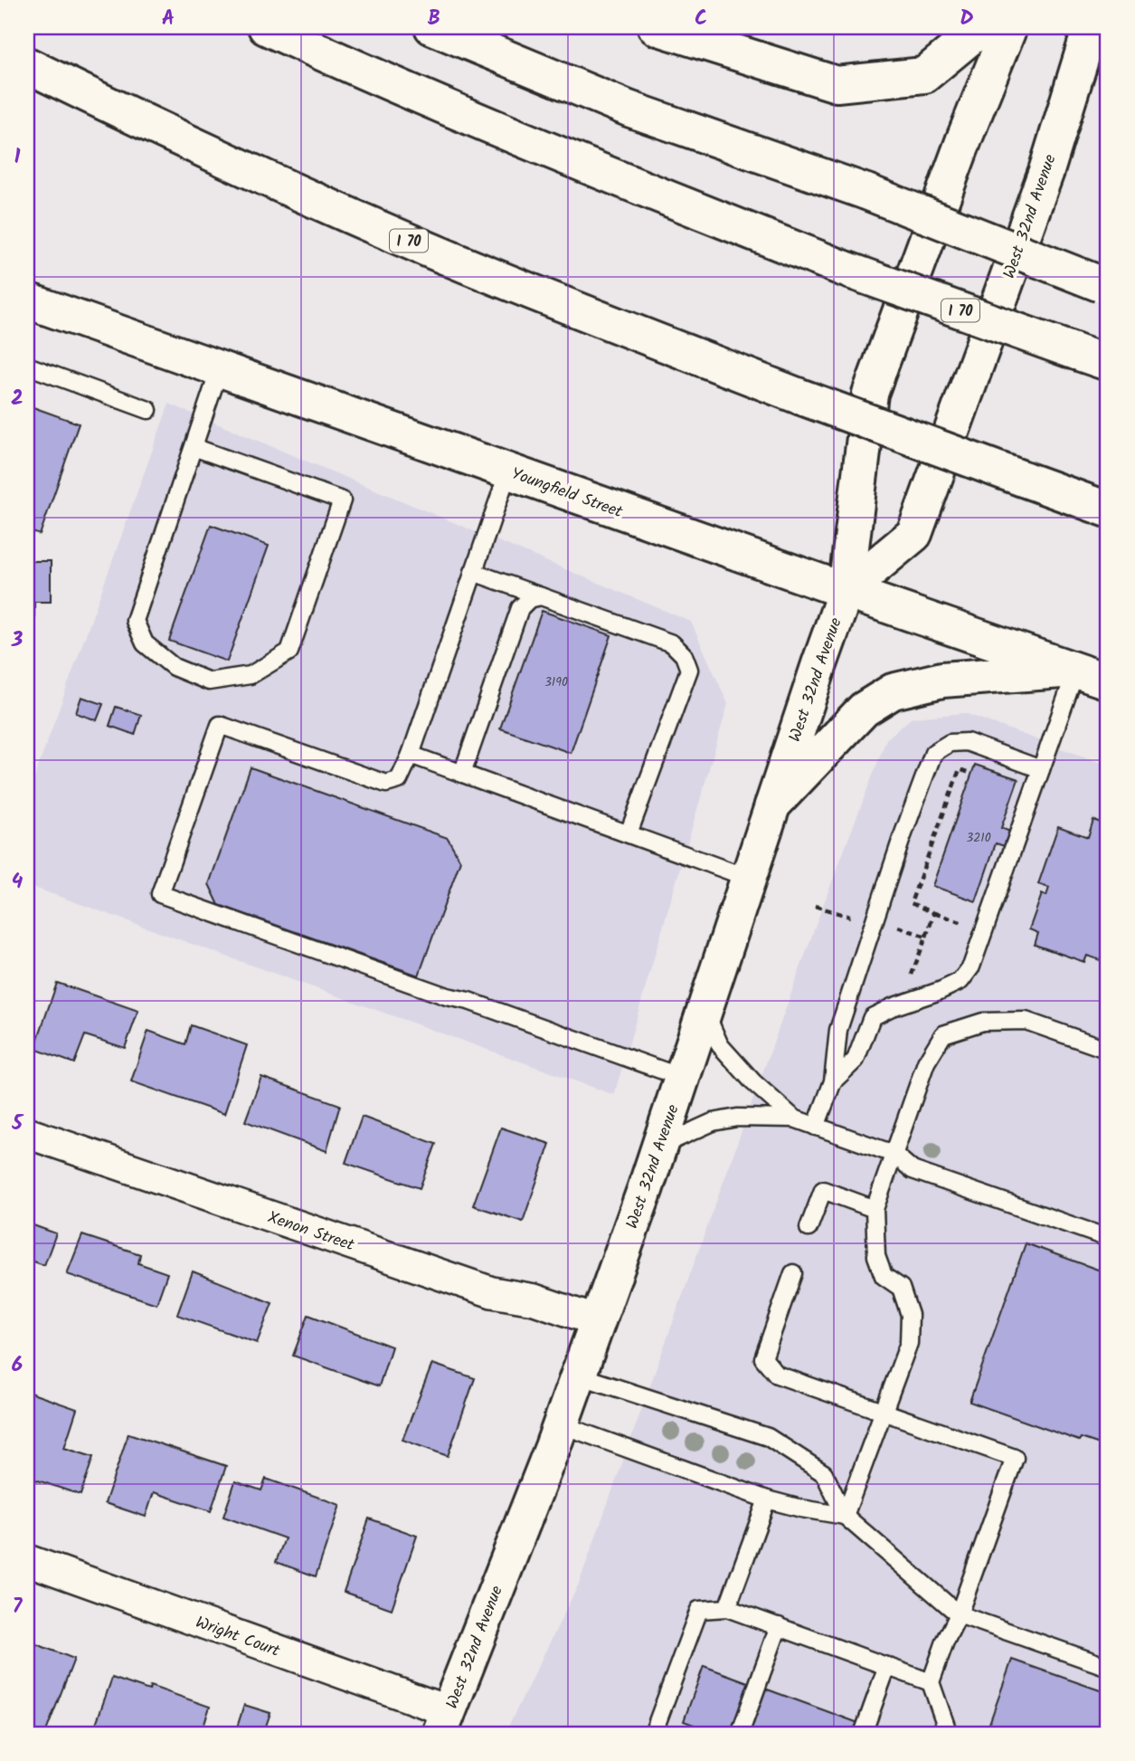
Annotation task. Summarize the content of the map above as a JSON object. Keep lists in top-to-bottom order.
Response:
{
  "streets": {
    "main road": ["West 32nd Avenue", "I 70", "Youngfield Street"],
    "street": ["Xenon Street", "Wright Court"]
  },
  "crossings": [
    ["West 32nd Avenue", "Youngfield Street"],
    ["West 32nd Avenue", "Xenon Street"],
    ["West 32nd Avenue", "Wright Court"]
  ],
  "house_numbers": ["3190", "3210"],
  "grid": {
    "columns": [
      "A",
      "B",
      "C",
      "D"
    ],
    "rows": [
      "1",
      "2",
      "3",
      "4",
      "5",
      "6",
      "7"
    ]
  }
}
